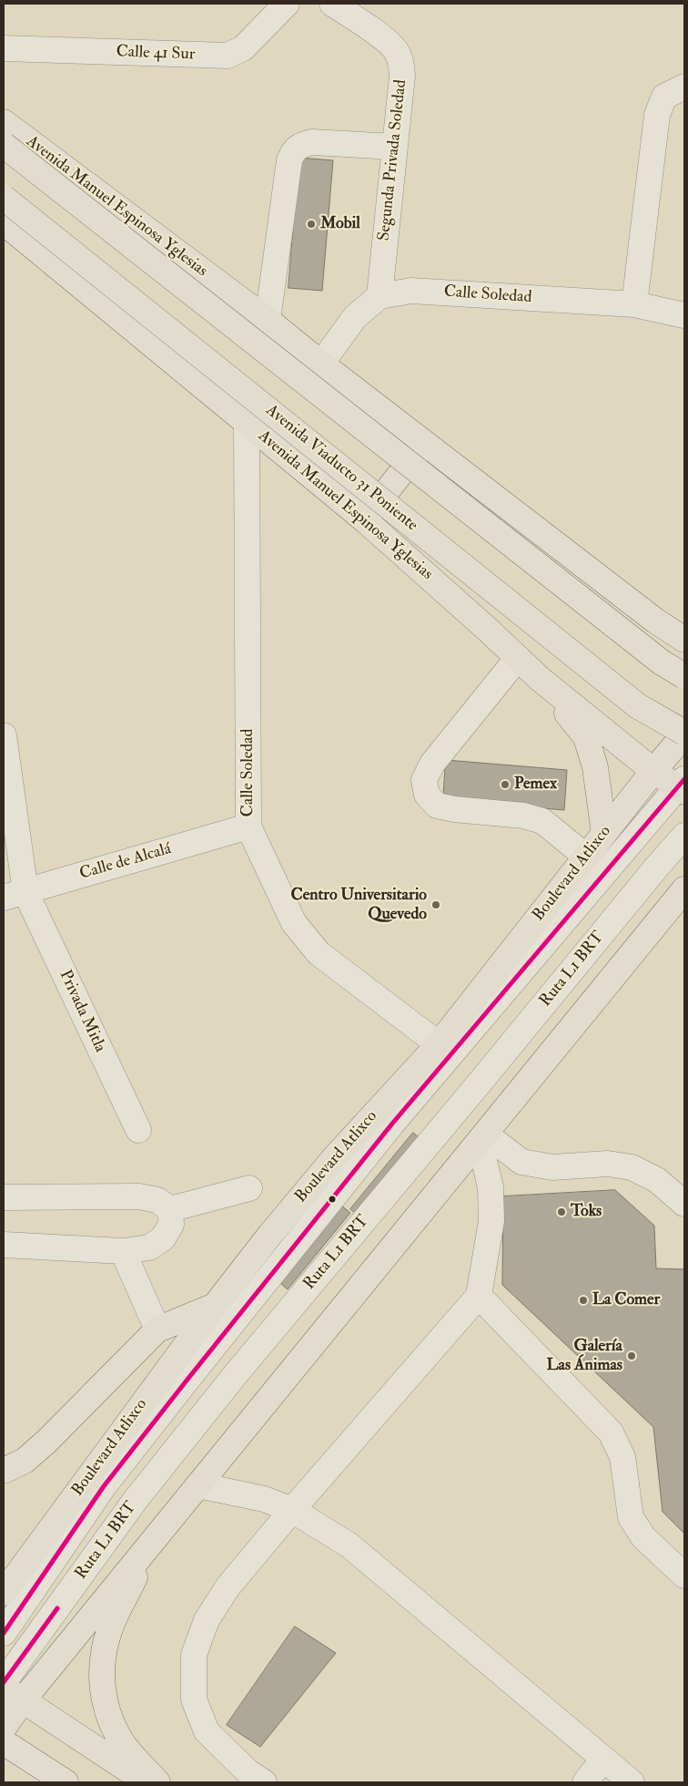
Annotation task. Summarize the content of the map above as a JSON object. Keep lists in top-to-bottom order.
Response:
{
  "streets": {
    "main road": ["Avenida Manuel Espinosa Yglesias", "Avenida Viaducto 31 Poniente", "Boulevard Atlixco"],
    "street": [
      "Calle 41 Sur",
      "Segunda Privada Soledad",
      "Calle Soledad",
      "Calle de Alcalá",
      "Ruta L1 BRT",
      "Privada Mitla"
    ]
  },
  "crossings": [
    ["Segunda Privada Soledad", "Calle Soledad"],
    ["Avenida Manuel Espinosa Yglesias", "Calle Soledad"],
    ["Avenida Manuel Espinosa Yglesias", "Boulevard Atlixco"],
    ["Avenida Manuel Espinosa Yglesias", "Ruta L1 BRT"],
    ["Calle Soledad", "Calle de Alcalá"],
    ["Calle Soledad", "Boulevard Atlixco"],
    ["Avenida Viaducto 31 Poniente", "Boulevard Atlixco"],
    ["Calle de Alcalá", "Privada Mitla"]
  ],
  "places": [
    "Mobil",
    "Pemex",
    "Centro Universitario Quevedo",
    "Toks",
    "La Comer",
    "Galería Las Ánimas"
  ]
}
